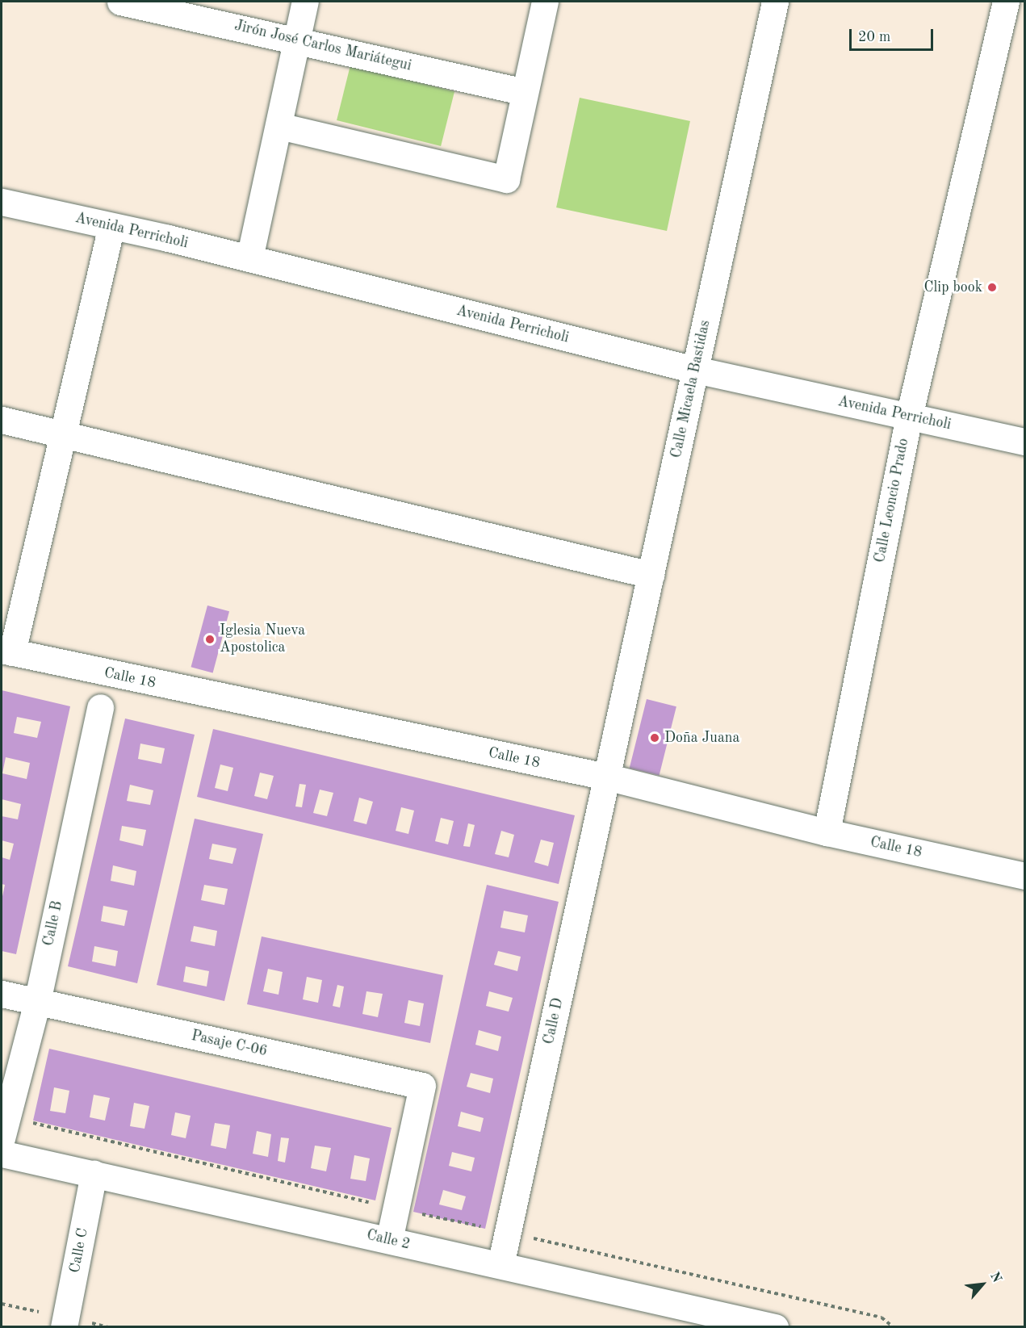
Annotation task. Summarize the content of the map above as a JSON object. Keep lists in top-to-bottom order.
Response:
{
  "streets": {
    "street": [
      "Jirón José Carlos Mariátegui",
      "Avenida Perricholi",
      "Calle Micaela Bastidas",
      "Calle Leoncio Prado",
      "Calle 18",
      "Calle B",
      "Calle D",
      "Pasaje C-06",
      "Calle 2",
      "Calle C"
    ]
  },
  "crossings": [
    ["Avenida Perricholi", "Calle Micaela Bastidas"],
    ["Avenida Perricholi", "Calle Leoncio Prado"],
    ["Calle Micaela Bastidas", "Calle 18"],
    ["Calle Micaela Bastidas", "Calle D"],
    ["Calle Leoncio Prado", "Calle 18"],
    ["Calle 18", "Calle D"],
    ["Calle B", "Pasaje C-06"],
    ["Calle D", "Calle 2"],
    ["Calle 2", "Calle C"]
  ],
  "places": ["Clip book", "Iglesia Nueva Apostolica", "Doña Juana"],
  "scale_bar": "20 m",
  "north": "top right"
}
